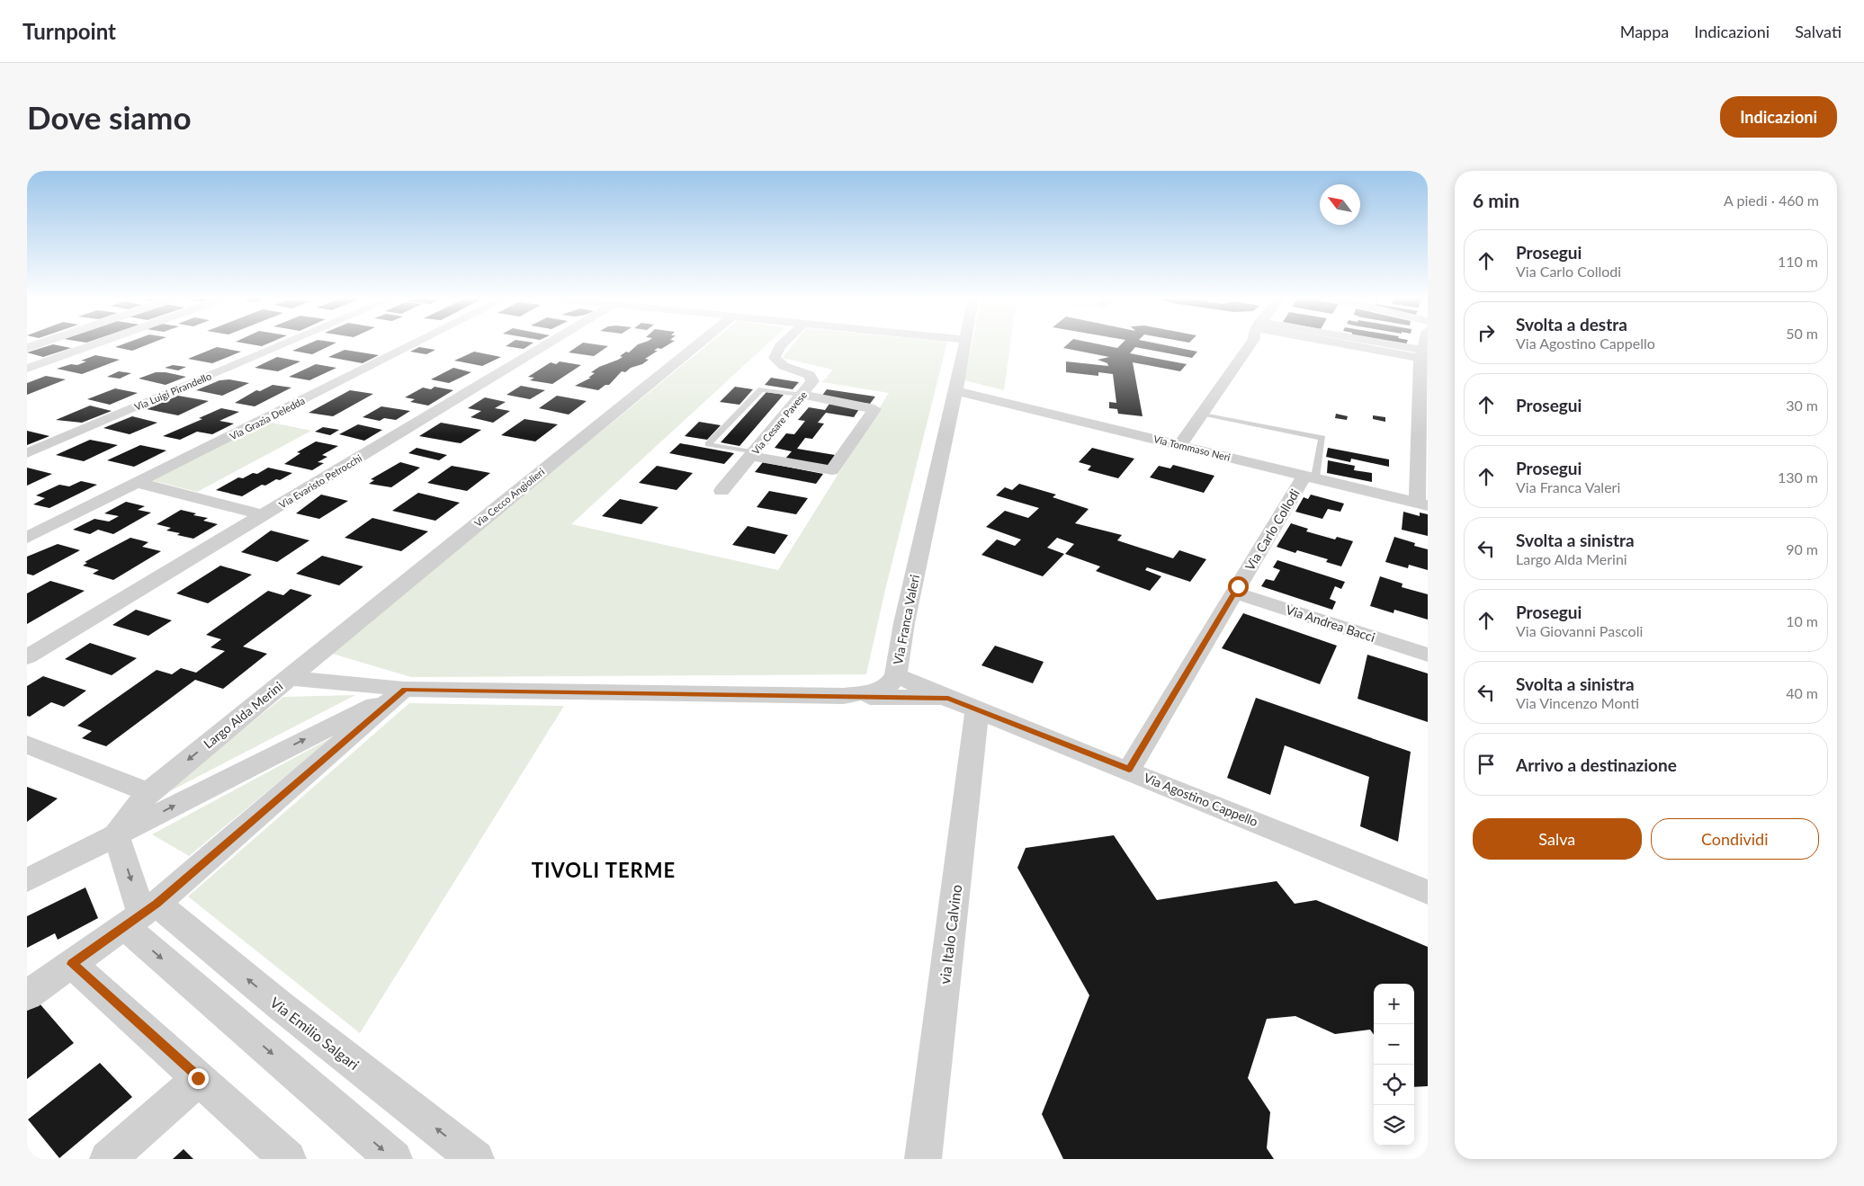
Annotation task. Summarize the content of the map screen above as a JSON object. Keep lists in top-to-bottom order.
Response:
{
  "streets": {
    "street": [
      "Via Luigi Pirandello",
      "Via Grazia Deledda",
      "Via Cesare Pavese",
      "Via Tommaso Neri",
      "Via Evaristo Petrocchi",
      "Via Cecco Angiolieri",
      "Via Carlo Collodi",
      "Via Franca Valeri",
      "Via Andrea Bacci",
      "Largo Alda Merini",
      "Via Agostino Cappello",
      "via Italo Calvino",
      "Via Emilio Salgari"
    ]
  },
  "crossings": [
    ["Via Tommaso Neri", "Via Carlo Collodi"],
    ["Via Tommaso Neri", "Via Franca Valeri"],
    ["Via Cecco Angiolieri", "Largo Alda Merini"],
    ["Via Carlo Collodi", "Via Andrea Bacci"],
    ["Via Carlo Collodi", "Via Agostino Cappello"],
    ["Via Franca Valeri", "Largo Alda Merini"],
    ["Via Agostino Cappello", "via Italo Calvino"]
  ],
  "districts": ["TIVOLI TERME"],
  "north": "top left",
  "page": {
    "header": "Turnpoint",
    "nav": ["Mappa", "Indicazioni", "Salvati"],
    "buttons": [
      "Indicazioni",
      ["Salva", "Condividi"]
    ],
    "title": "Dove siamo",
    "heading": ["6 min", "A piedi · 460 m"],
    "list": [
      ["Prosegui", "Via Carlo Collodi", "110 m"],
      ["Svolta a destra", "Via Agostino Cappello", "50 m"],
      ["Prosegui", "30 m"],
      ["Prosegui", "Via Franca Valeri", "130 m"],
      ["Svolta a sinistra", "Largo Alda Merini", "90 m"],
      ["Prosegui", "Via Giovanni Pascoli", "10 m"],
      ["Svolta a sinistra", "Via Vincenzo Monti", "40 m"],
      "Arrivo a destinazione"
    ],
    "map_buttons": ["+", "−"]
  }
}
